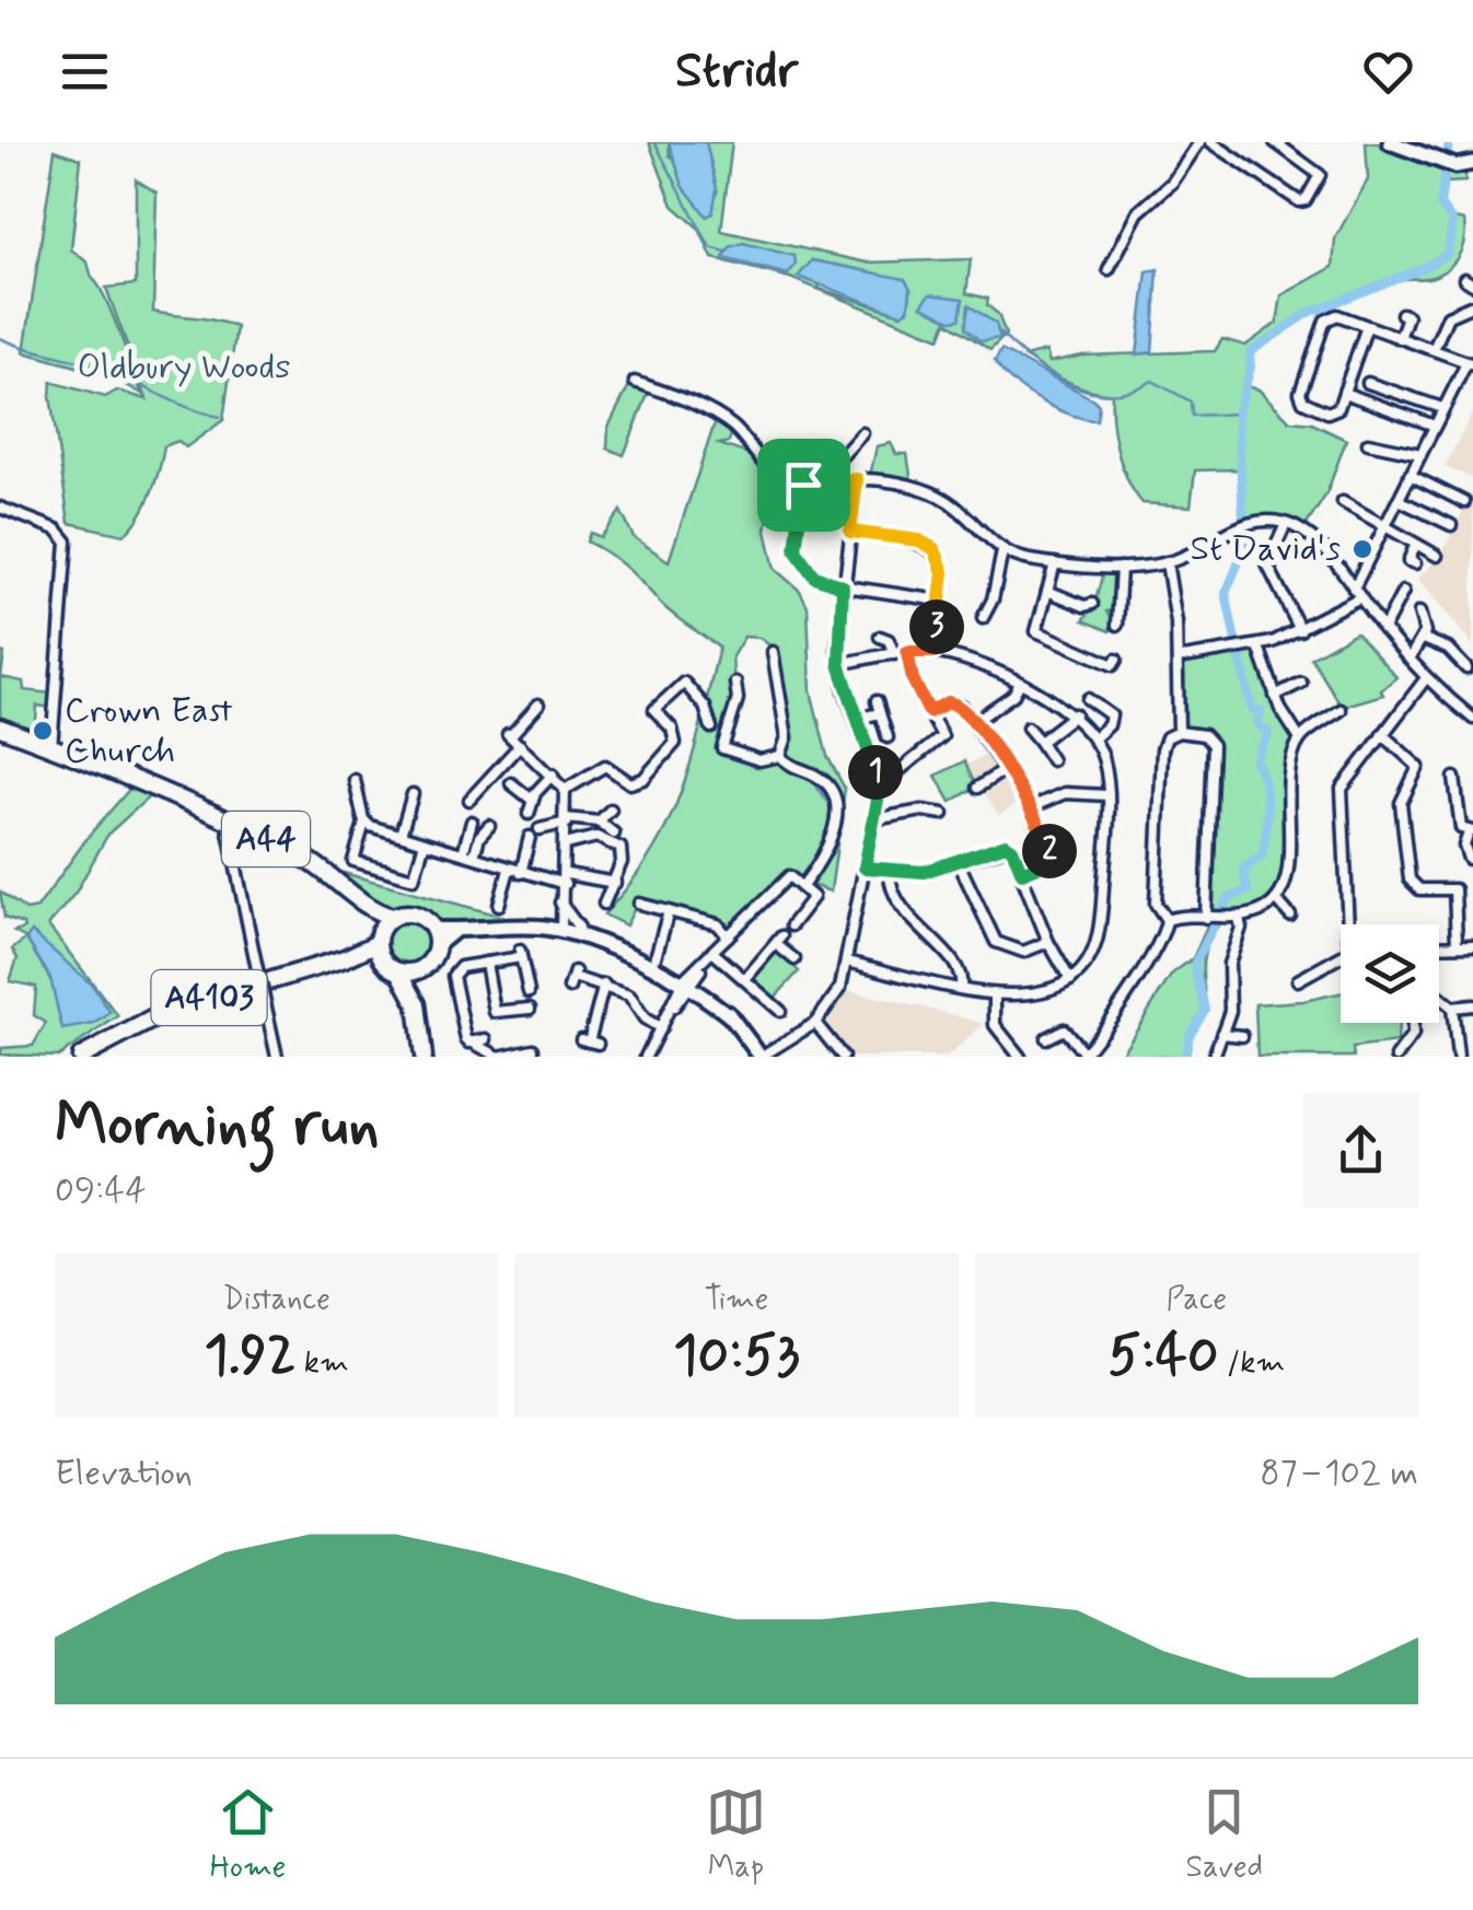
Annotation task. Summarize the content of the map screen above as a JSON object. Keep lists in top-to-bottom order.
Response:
{
  "streets": {
    "highway": ["A44", "A4103"]
  },
  "crossings": [
    ["A44", "A4103"]
  ],
  "parks": ["Oldbury Woods"],
  "places": ["St David's", "Crown East Church"],
  "page": {
    "header": "Stridr",
    "pins": ["3", "1", "2"],
    "heading": ["Morning run", "09:44"],
    "stats": [
      ["Distance", "1.92 km"],
      ["Time", "10:53"],
      ["Pace", "5:40 /km"]
    ],
    "chart": ["Elevation", "87–102 m"],
    "tabs": ["Home", "Map", "Saved"]
  }
}
